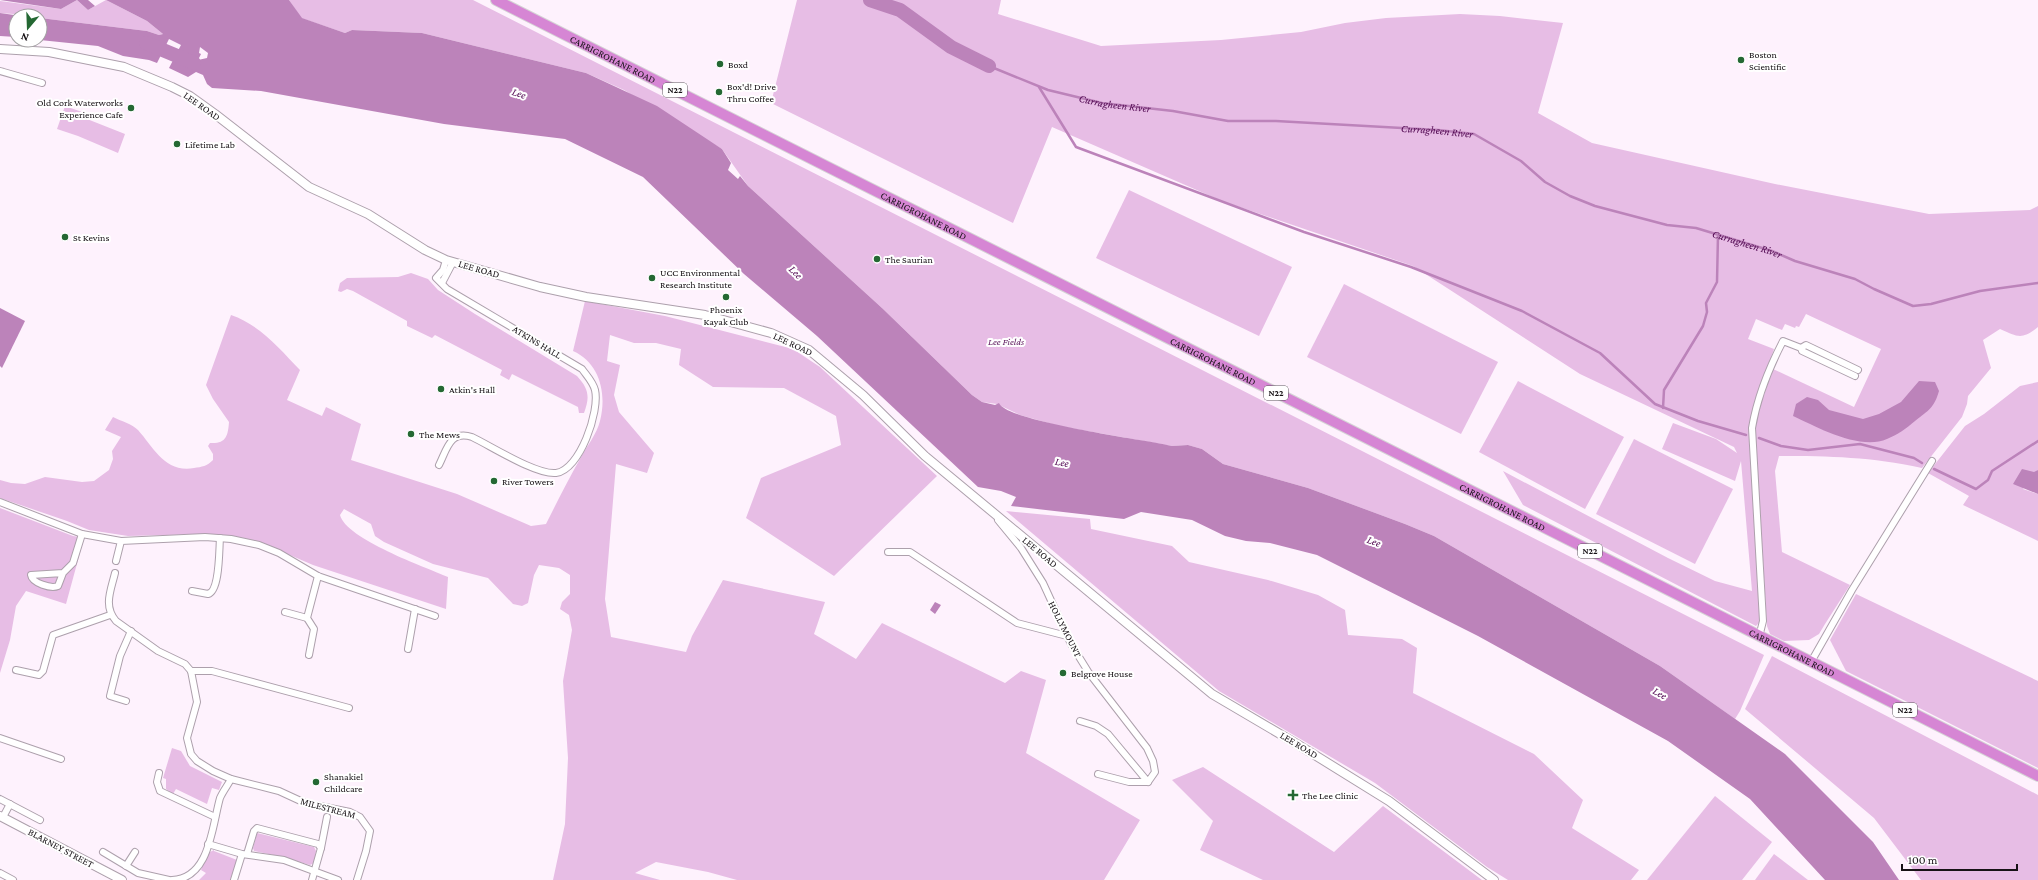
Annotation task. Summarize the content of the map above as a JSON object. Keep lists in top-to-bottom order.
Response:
{
  "streets": {
    "highway": ["CARRIGROHANE ROAD", "N22"],
    "street": [
      "LEE ROAD",
      "ATKINS HALL",
      "HOLLYMOUNT",
      "MILESTREAM",
      "BLARNEY STREET"
    ]
  },
  "crossings": [
    ["LEE ROAD", "ATKINS HALL"],
    ["LEE ROAD", "HOLLYMOUNT"]
  ],
  "water": ["Lee", "Curragheen River"],
  "parks": ["Lee Fields"],
  "places": {
    "other": [
      "Boston Scientific",
      "Boxd",
      "Box'd! Drive Thru Coffee",
      "Old Cork Waterworks Experience Cafe",
      "Lifetime Lab",
      "St Kevins",
      "The Saurian",
      "UCC Environmental Research Institute",
      "Phoenix Kayak Club",
      "Atkin's Hall",
      "The Mews",
      "River Towers",
      "Belgrove House",
      "Shanakiel Childcare"
    ],
    "health": ["The Lee Clinic"]
  },
  "scale_bar": "100 m",
  "north": "bottom"
}
